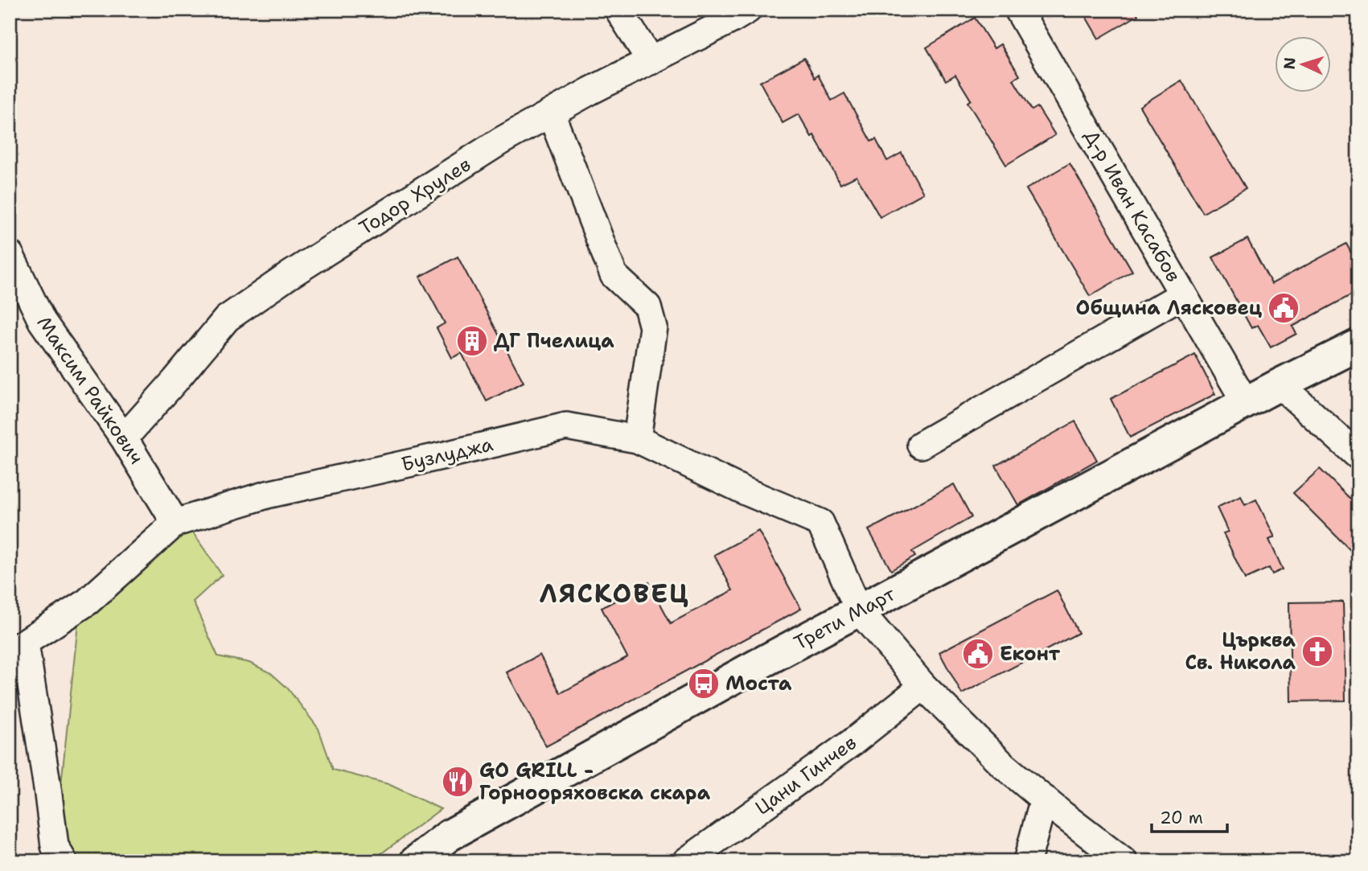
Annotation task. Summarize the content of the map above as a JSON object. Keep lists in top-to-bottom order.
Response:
{
  "streets": {
    "street": [
      "Тодор Хрулев",
      "Д-р Иван Касабов",
      "Максим Райкович",
      "Бузлуджа",
      "Трети Март",
      "Цани Гинчев"
    ]
  },
  "crossings": [
    ["Тодор Хрулев", "Максим Райкович"],
    ["Д-р Иван Касабов", "Трети Март"],
    ["Максим Райкович", "Бузлуджа"],
    ["Бузлуджа", "Трети Март"]
  ],
  "districts": ["ЛЯСКОВЕЦ"],
  "places": {
    "public building": ["Община Лясковец", "Еконт"],
    "building": ["ДГ Пчелица"],
    "church": ["Църква Св. Никола"],
    "bus stop": ["Моста"],
    "restaurant": ["GO GRILL - Горнооряховска скара"]
  },
  "scale_bar": "20 m",
  "north": "left"
}
